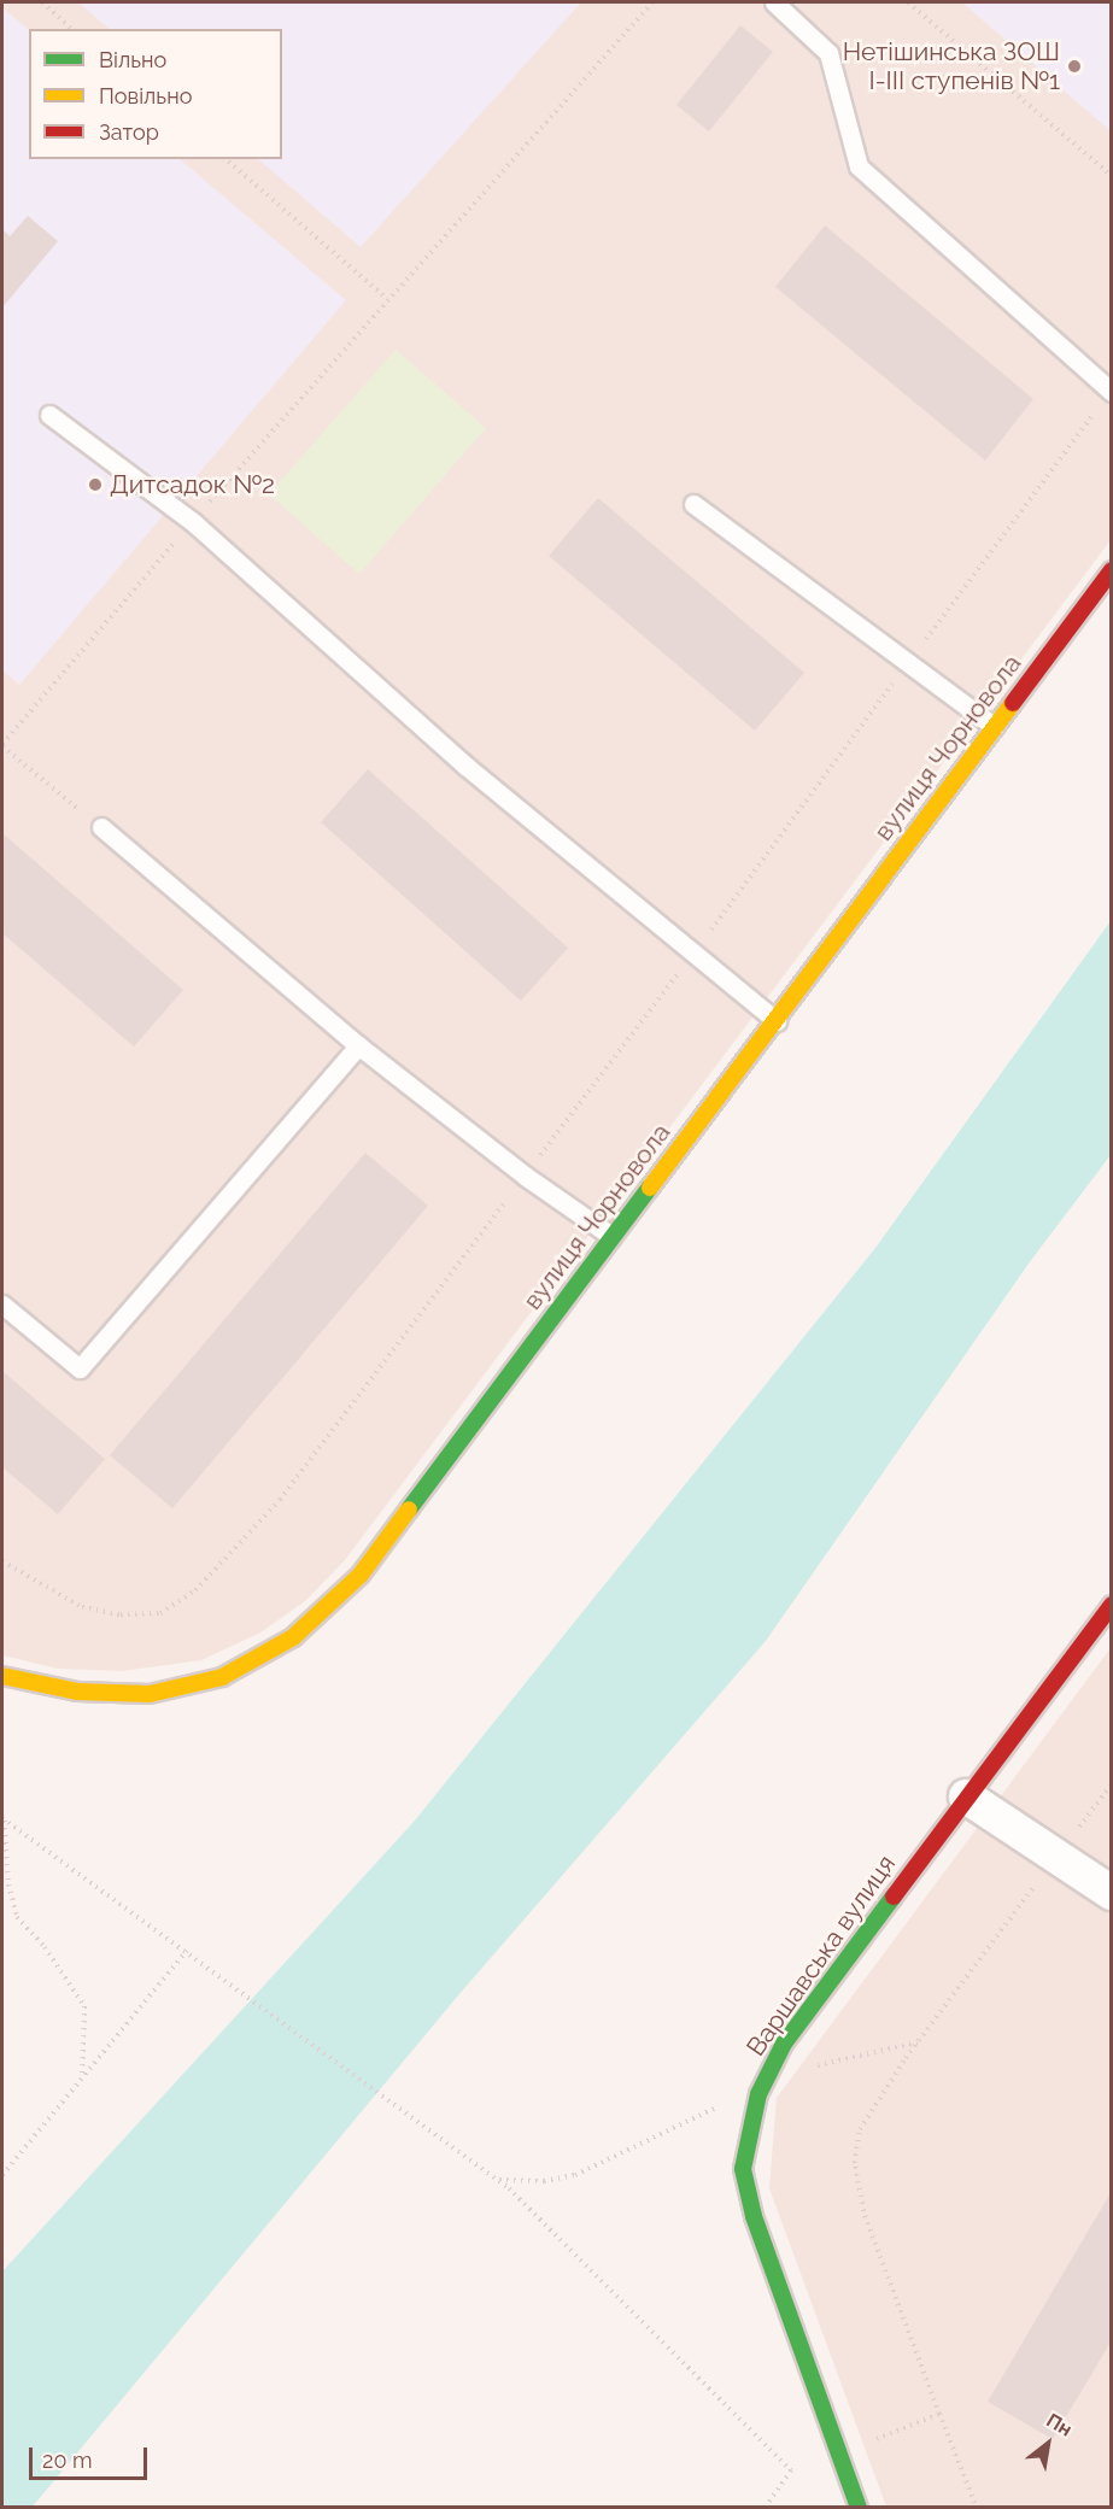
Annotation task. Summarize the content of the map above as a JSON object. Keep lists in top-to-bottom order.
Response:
{
  "streets": {
    "street": ["вулиця Чорновола", "Варшавська вулиця"]
  },
  "places": ["Нетішинська ЗОШ І-ІІІ ступенів №1", "Дитсадок №2"],
  "legend": ["Вільно", "Повільно", "Затор"],
  "scale_bar": "20 m",
  "north": "top right"
}
